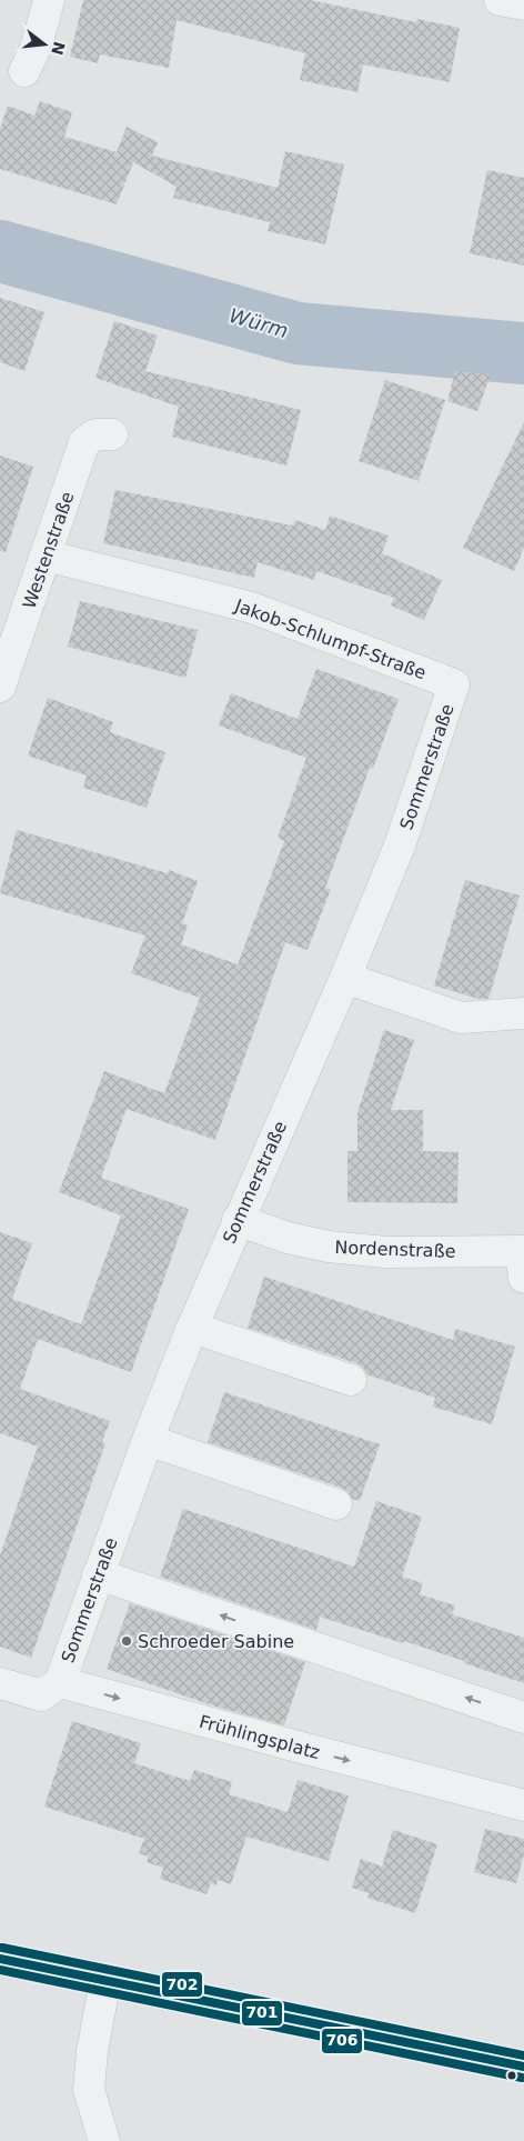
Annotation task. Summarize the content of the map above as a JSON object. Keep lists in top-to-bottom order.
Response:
{
  "streets": {
    "street": [
      "Westenstraße",
      "Jakob-Schlumpf-Straße",
      "Sommerstraße",
      "Nordenstraße",
      "Frühlingsplatz"
    ]
  },
  "crossings": [
    ["Westenstraße", "Jakob-Schlumpf-Straße"],
    ["Jakob-Schlumpf-Straße", "Sommerstraße"],
    ["Sommerstraße", "Nordenstraße"],
    ["Sommerstraße", "Frühlingsplatz"]
  ],
  "water": ["Würm"],
  "places": ["Schroeder Sabine"],
  "lines": ["transit line 702", "transit line 701", "transit line 706"],
  "north": "right"
}
